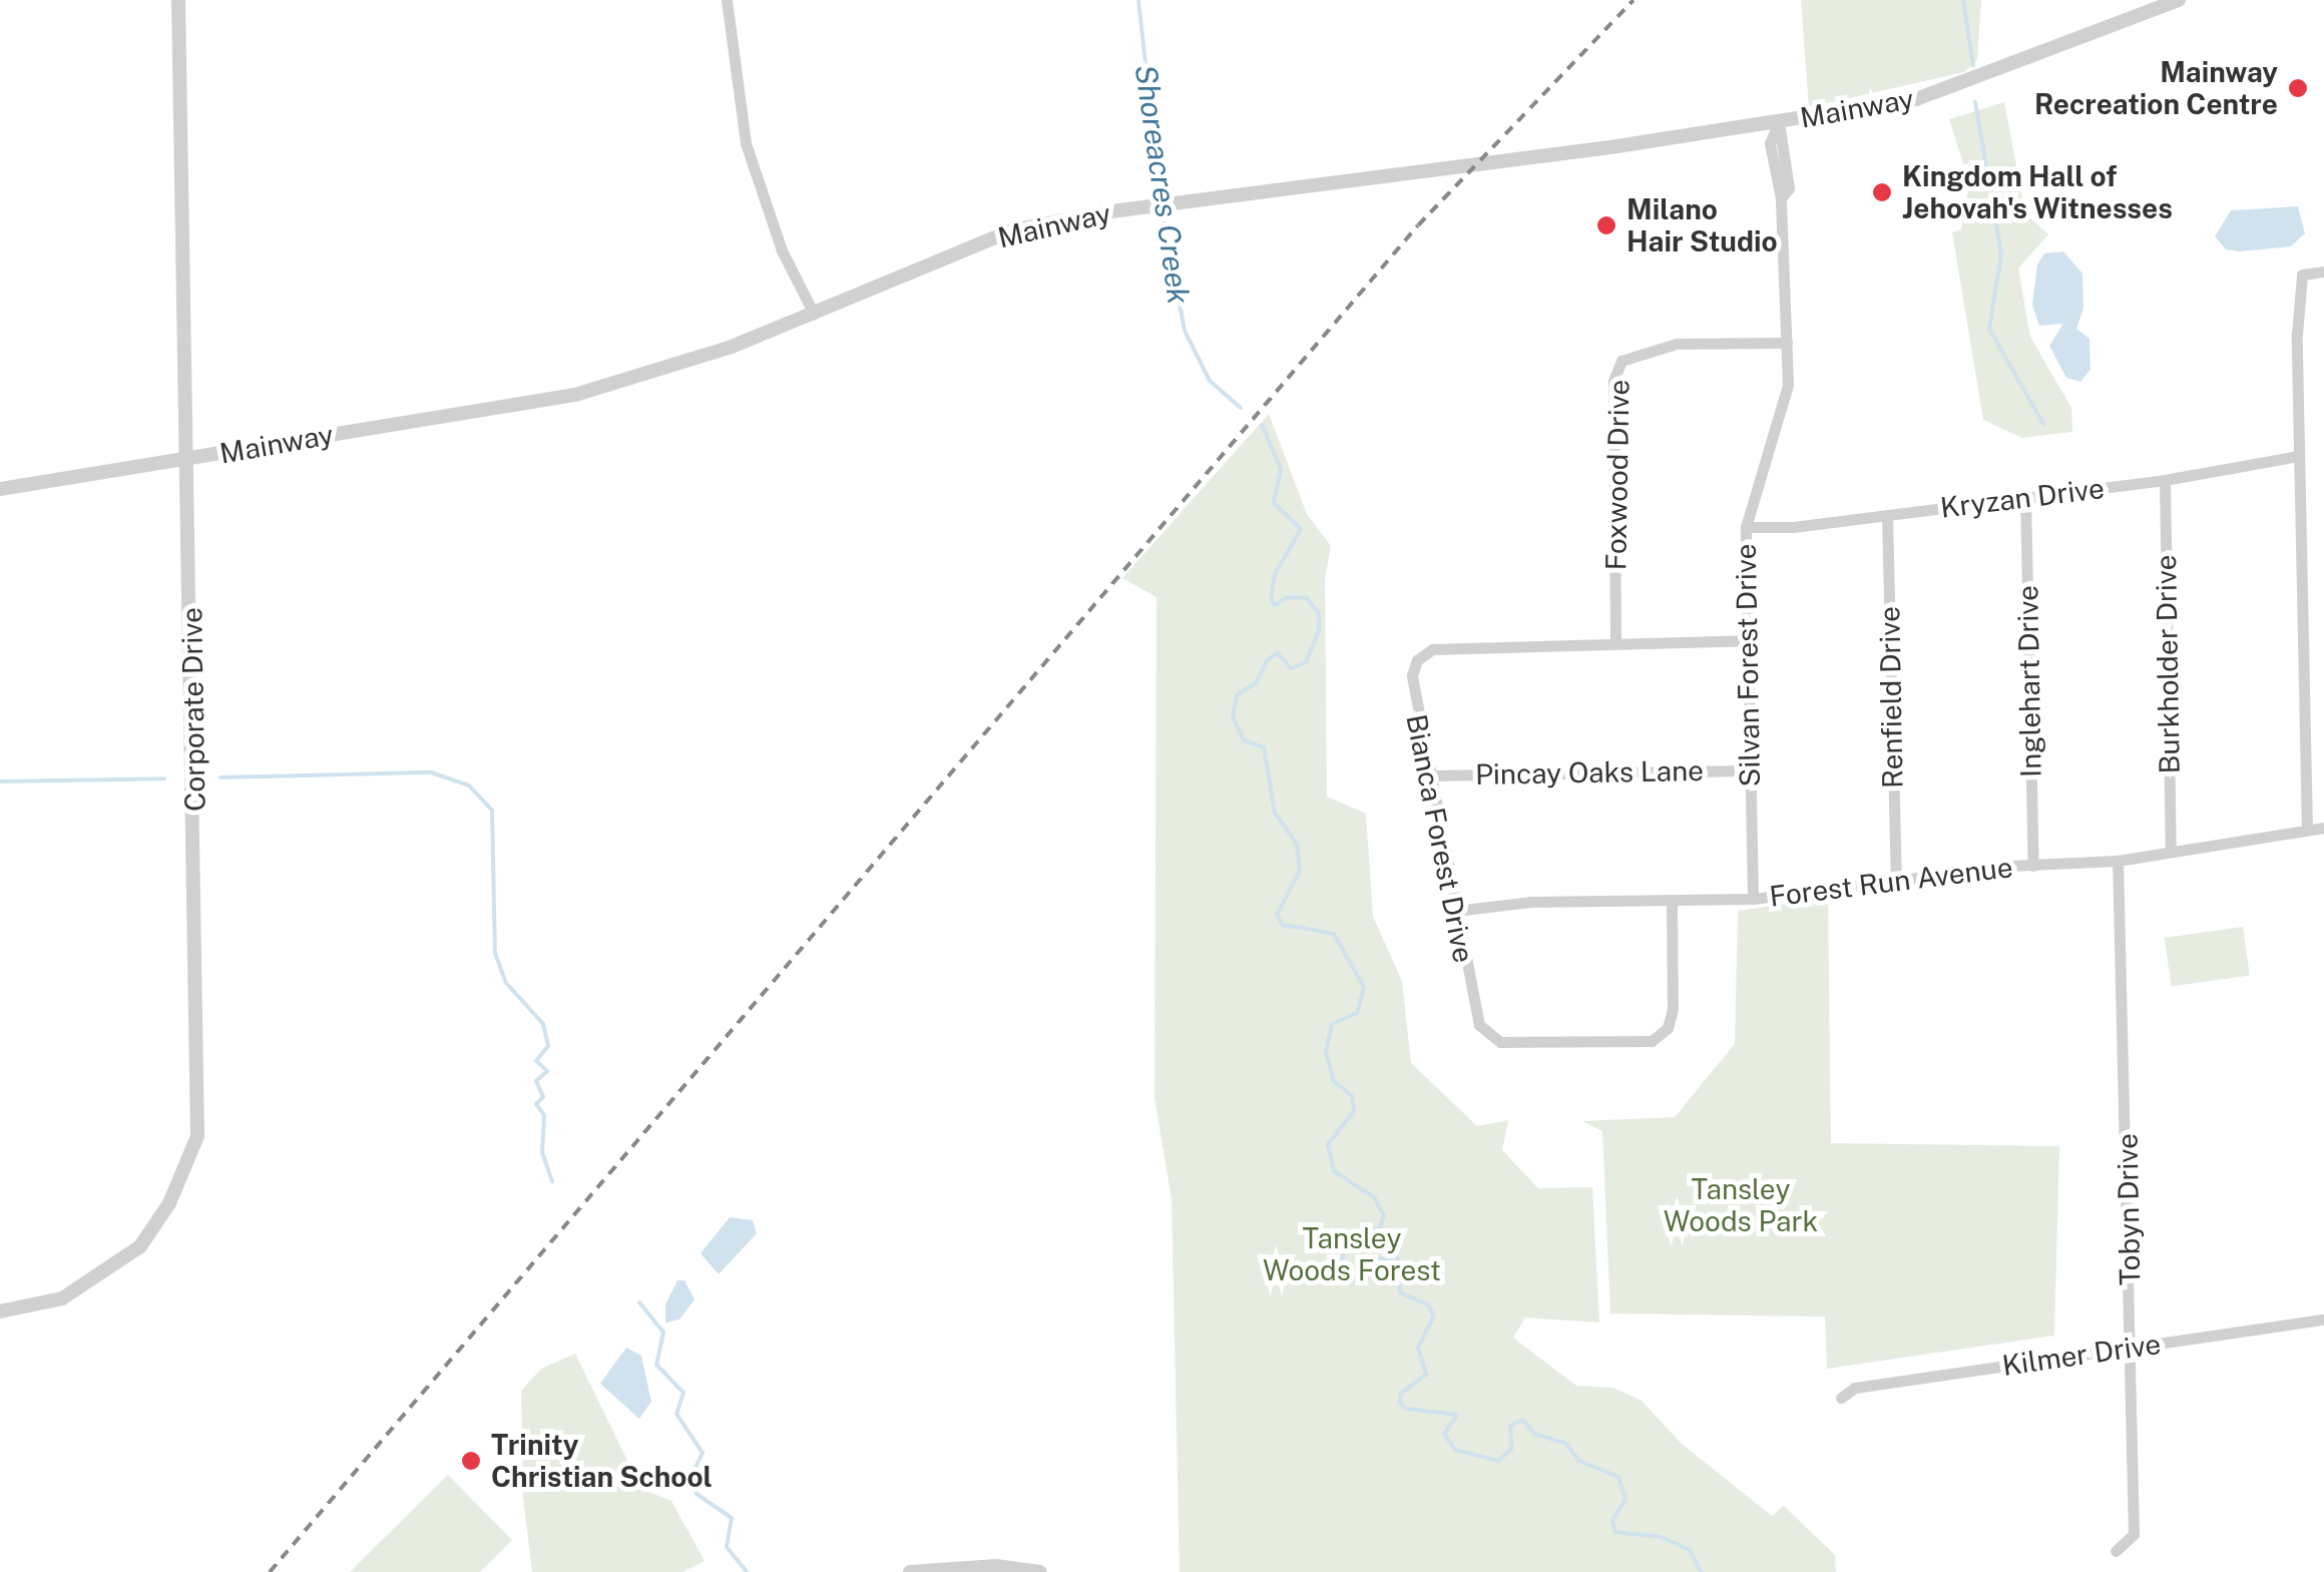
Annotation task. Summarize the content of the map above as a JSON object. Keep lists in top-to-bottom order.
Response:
{
  "streets": {
    "street": [
      "Mainway",
      "Foxwood Drive",
      "Kryzan Drive",
      "Burkholder Drive",
      "Silvan Forest Drive",
      "Inglehart Drive",
      "Renfield Drive",
      "Corporate Drive",
      "Pincay Oaks Lane",
      "Bianca Forest Drive",
      "Forest Run Avenue",
      "Tobyn Drive",
      "Kilmer Drive"
    ]
  },
  "crossings": [
    ["Mainway", "Silvan Forest Drive"],
    ["Mainway", "Corporate Drive"],
    ["Foxwood Drive", "Silvan Forest Drive"],
    ["Foxwood Drive", "Bianca Forest Drive"],
    ["Kryzan Drive", "Burkholder Drive"],
    ["Kryzan Drive", "Silvan Forest Drive"],
    ["Kryzan Drive", "Inglehart Drive"],
    ["Kryzan Drive", "Renfield Drive"],
    ["Burkholder Drive", "Forest Run Avenue"],
    ["Silvan Forest Drive", "Pincay Oaks Lane"],
    ["Silvan Forest Drive", "Bianca Forest Drive"],
    ["Silvan Forest Drive", "Forest Run Avenue"],
    ["Inglehart Drive", "Forest Run Avenue"],
    ["Renfield Drive", "Forest Run Avenue"],
    ["Pincay Oaks Lane", "Bianca Forest Drive"],
    ["Bianca Forest Drive", "Forest Run Avenue"],
    ["Forest Run Avenue", "Tobyn Drive"],
    ["Tobyn Drive", "Kilmer Drive"]
  ],
  "water": ["Shoreacres Creek"],
  "parks": ["Tansley Woods Park", "Tansley Woods Forest"],
  "places": [
    "Mainway Recreation Centre",
    "Kingdom Hall of Jehovah's Witnesses",
    "Milano Hair Studio",
    "Trinity Christian School"
  ]
}
